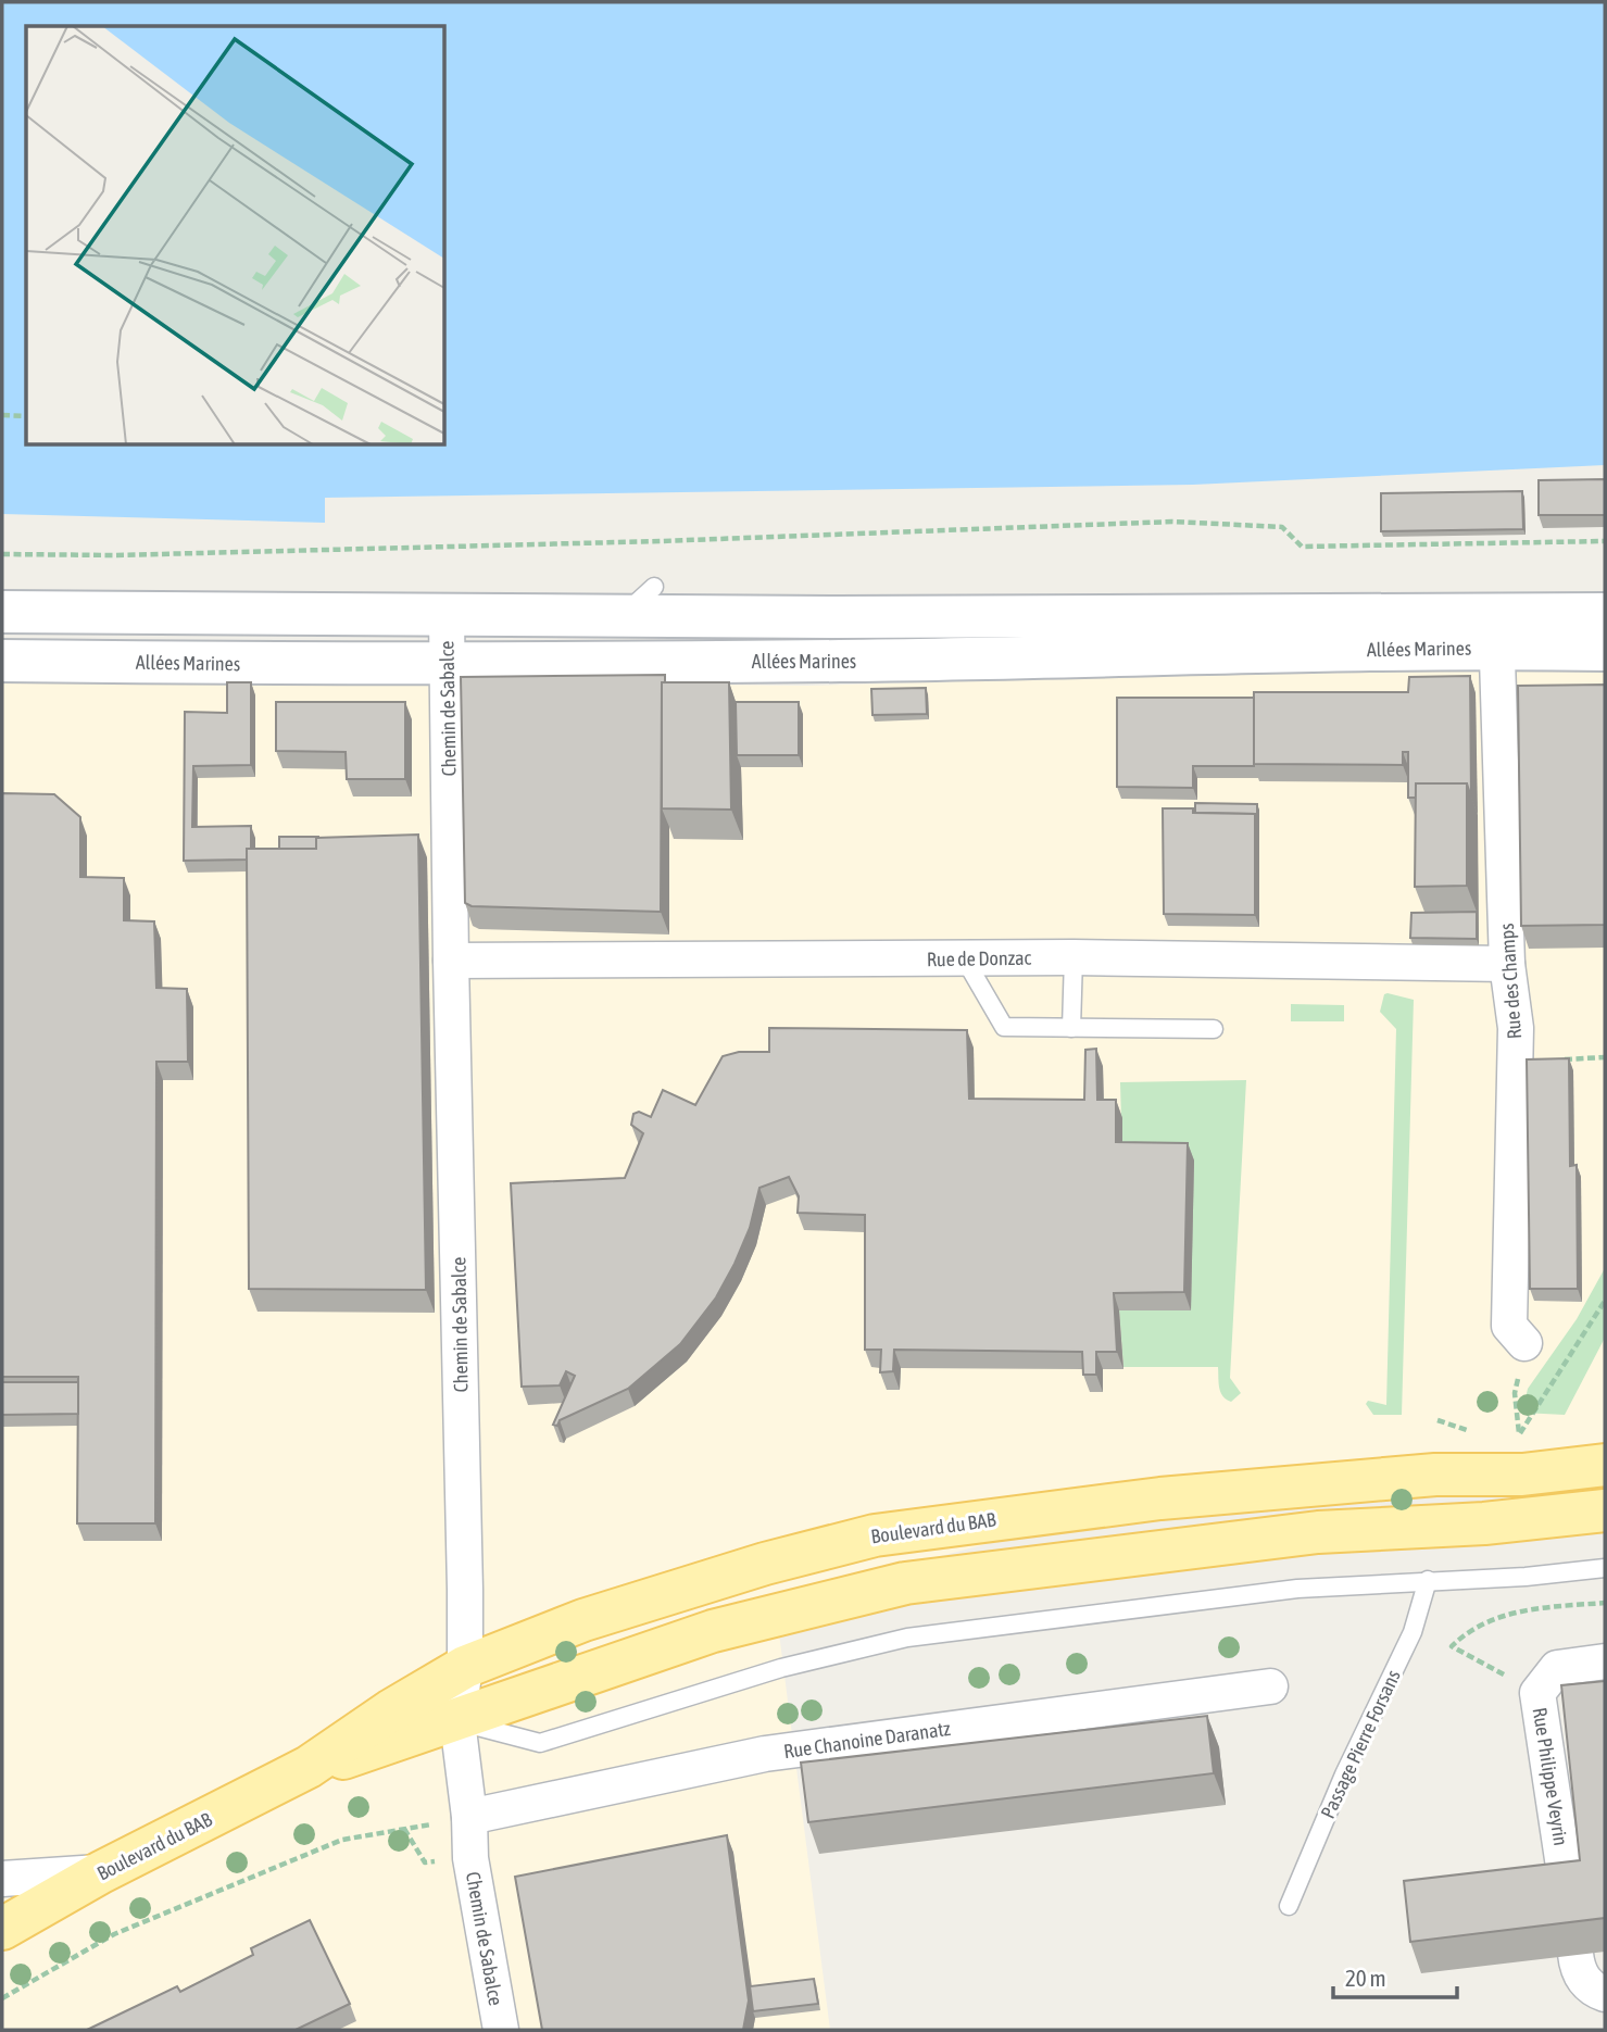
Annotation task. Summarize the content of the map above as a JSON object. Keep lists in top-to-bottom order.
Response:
{
  "streets": {
    "main road": ["Allées Marines", "Boulevard du BAB"],
    "street": [
      "Chemin de Sabalce",
      "Rue de Donzac",
      "Rue des Champs",
      "Rue Chanoine Daranatz",
      "Rue Philippe Veyrin"
    ],
    "lane": ["Passage Pierre Forsans"]
  },
  "crossings": [
    ["Allées Marines", "Chemin de Sabalce"],
    ["Allées Marines", "Rue des Champs"],
    ["Chemin de Sabalce", "Rue de Donzac"],
    ["Chemin de Sabalce", "Boulevard du BAB"],
    ["Chemin de Sabalce", "Rue Chanoine Daranatz"],
    ["Rue de Donzac", "Rue des Champs"]
  ],
  "scale_bar": "20 m"
}
